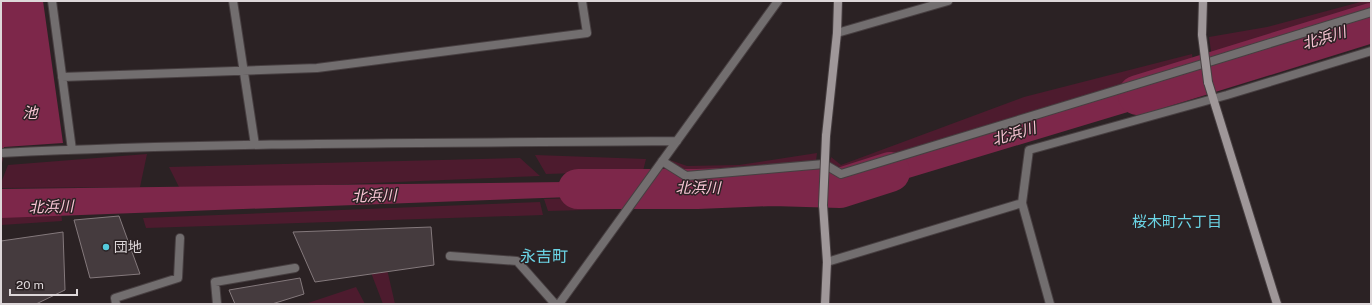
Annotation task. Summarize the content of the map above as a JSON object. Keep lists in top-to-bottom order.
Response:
{
  "districts": ["桜木町六丁目", "永吉町"],
  "water": ["北浜川", "池"],
  "places": ["団地"],
  "scale_bar": "20 m"
}
